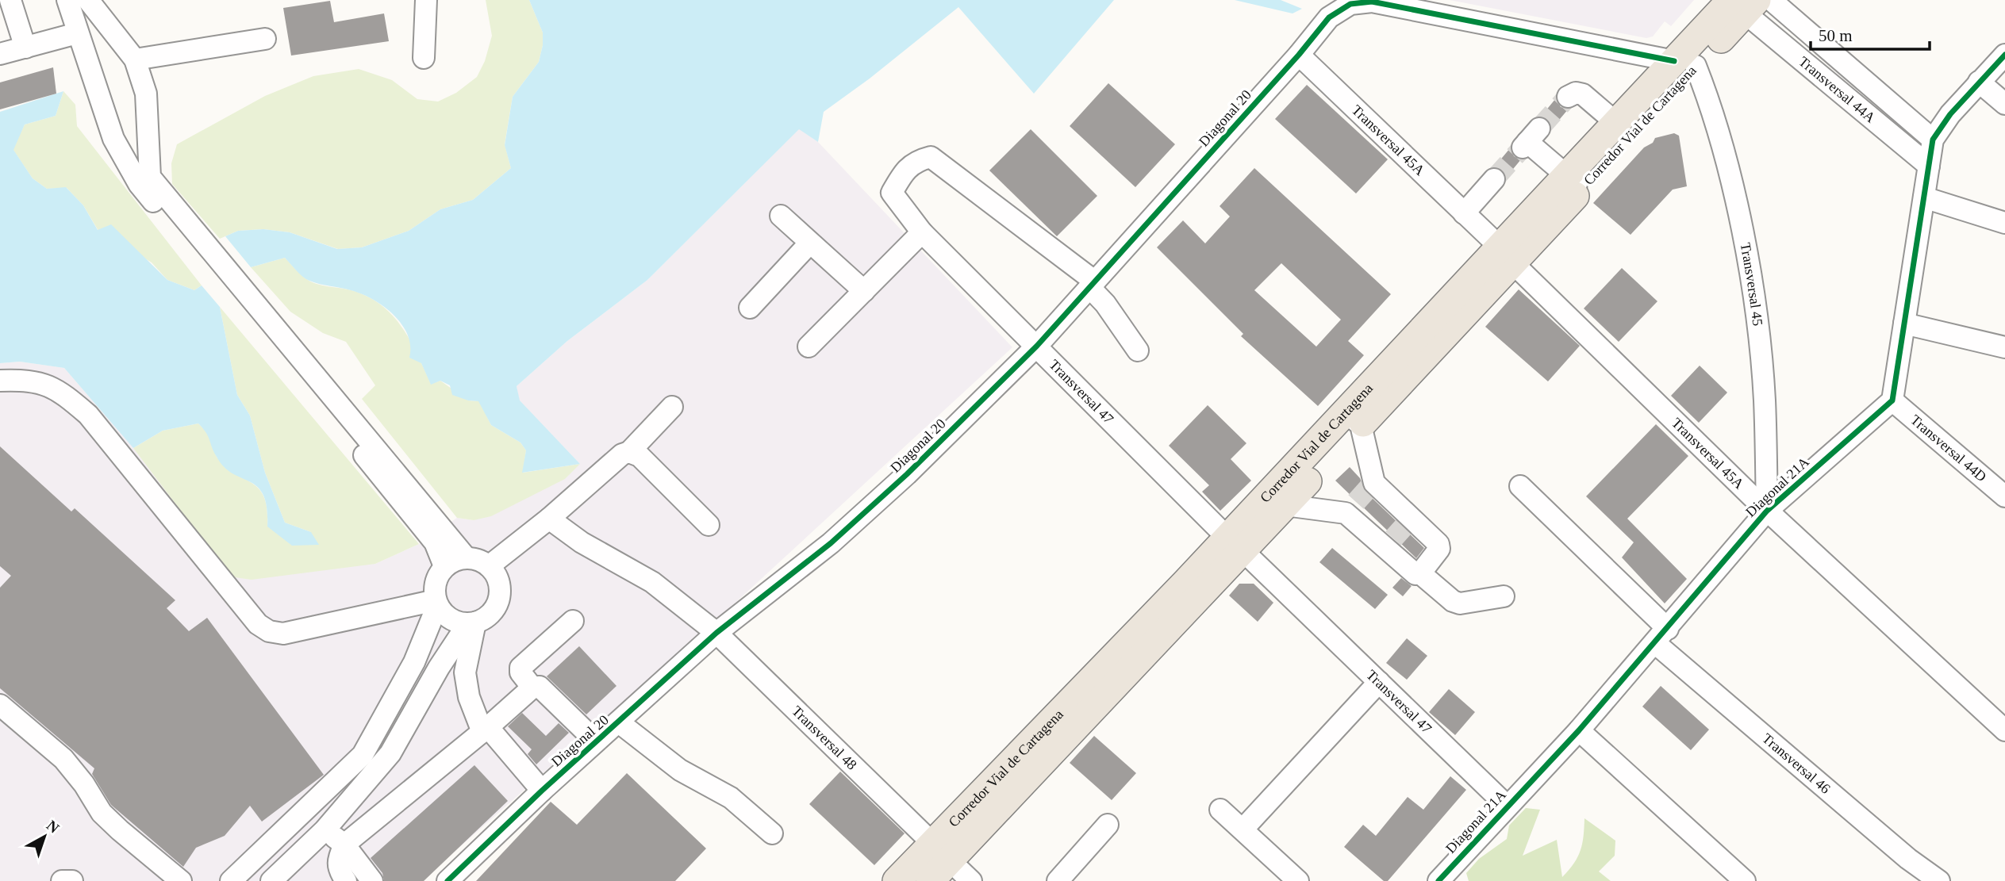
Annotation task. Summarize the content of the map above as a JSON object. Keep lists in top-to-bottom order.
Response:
{
  "streets": {
    "main road": ["Corredor Vial de Cartagena"],
    "street": [
      "Transversal 44A",
      "Diagonal 20",
      "Transversal 45A",
      "Transversal 45",
      "Transversal 47",
      "Transversal 44D",
      "Diagonal 21A",
      "Transversal 48",
      "Transversal 46"
    ]
  },
  "crossings": [
    ["Transversal 44A", "Corredor Vial de Cartagena"],
    ["Diagonal 20", "Transversal 45A"],
    ["Diagonal 20", "Transversal 47"],
    ["Diagonal 20", "Transversal 48"],
    ["Corredor Vial de Cartagena", "Transversal 45A"],
    ["Corredor Vial de Cartagena", "Transversal 45"],
    ["Corredor Vial de Cartagena", "Transversal 47"],
    ["Corredor Vial de Cartagena", "Transversal 48"],
    ["Transversal 45A", "Transversal 45"],
    ["Transversal 45A", "Diagonal 21A"],
    ["Transversal 45", "Diagonal 21A"],
    ["Transversal 47", "Diagonal 21A"],
    ["Transversal 44D", "Diagonal 21A"],
    ["Diagonal 21A", "Transversal 46"]
  ],
  "scale_bar": "50 m",
  "north": "top right"
}
